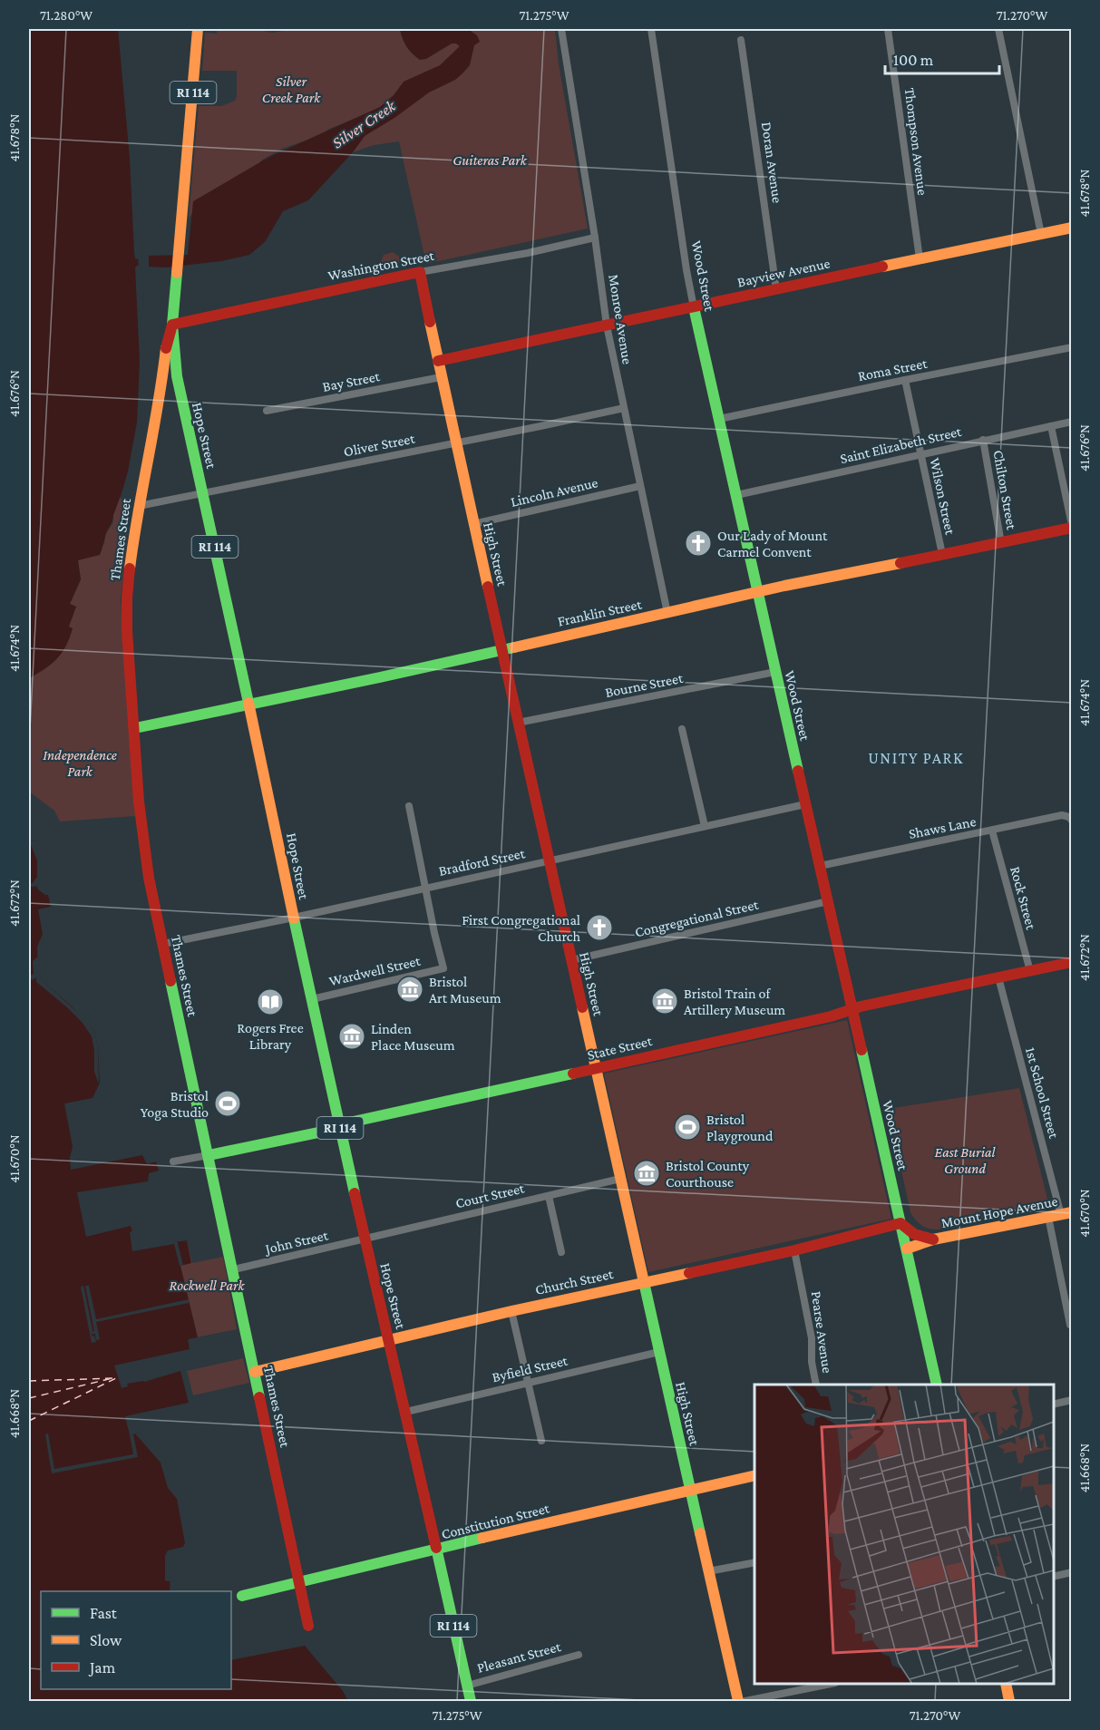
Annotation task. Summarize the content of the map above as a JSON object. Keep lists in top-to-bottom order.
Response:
{
  "streets": {
    "street": [
      "RI 114",
      "Thompson Avenue",
      "Doran Avenue",
      "Washington Street",
      "Bayview Avenue",
      "Wood Street",
      "Monroe Avenue",
      "Roma Street",
      "Bay Street",
      "Hope Street",
      "Oliver Street",
      "Saint Elizabeth Street",
      "Chilton Street",
      "Lincoln Avenue",
      "Wilson Street",
      "Thames Street",
      "High Street",
      "Franklin Street",
      "Bourne Street",
      "Shaws Lane",
      "Bradford Street",
      "Rock Street",
      "Congregational Street",
      "Wardwell Street",
      "State Street",
      "1st School Street",
      "Court Street",
      "Mount Hope Avenue",
      "John Street",
      "Church Street",
      "Pearse Avenue",
      "Byfield Street",
      "Constitution Street",
      "Pleasant Street"
    ]
  },
  "crossings": [
    ["Thompson Avenue", "Bayview Avenue"],
    ["Doran Avenue", "Bayview Avenue"],
    ["Washington Street", "Monroe Avenue"],
    ["Washington Street", "Hope Street"],
    ["Washington Street", "Thames Street"],
    ["Washington Street", "High Street"],
    ["Bayview Avenue", "Wood Street"],
    ["Bayview Avenue", "Monroe Avenue"],
    ["Bayview Avenue", "High Street"],
    ["Wood Street", "Roma Street"],
    ["Wood Street", "Saint Elizabeth Street"],
    ["Wood Street", "Franklin Street"],
    ["Wood Street", "Bourne Street"],
    ["Wood Street", "Shaws Lane"],
    ["Wood Street", "Bradford Street"],
    ["Wood Street", "Congregational Street"],
    ["Wood Street", "State Street"],
    ["Wood Street", "Mount Hope Avenue"],
    ["Wood Street", "Church Street"],
    ["Monroe Avenue", "Oliver Street"],
    ["Monroe Avenue", "Lincoln Avenue"],
    ["Monroe Avenue", "Franklin Street"],
    ["Roma Street", "Wilson Street"],
    ["Bay Street", "High Street"],
    ["Hope Street", "Oliver Street"],
    ["Hope Street", "Thames Street"],
    ["Hope Street", "Franklin Street"],
    ["Hope Street", "Bradford Street"],
    ["Hope Street", "Wardwell Street"],
    ["Hope Street", "State Street"],
    ["Hope Street", "Court Street"],
    ["Hope Street", "John Street"],
    ["Hope Street", "Church Street"],
    ["Hope Street", "Byfield Street"],
    ["Hope Street", "Constitution Street"],
    ["Hope Street", "Pleasant Street"],
    ["Oliver Street", "Thames Street"],
    ["Oliver Street", "High Street"],
    ["Saint Elizabeth Street", "Chilton Street"],
    ["Saint Elizabeth Street", "Wilson Street"],
    ["Chilton Street", "Franklin Street"],
    ["Lincoln Avenue", "High Street"],
    ["Wilson Street", "Franklin Street"],
    ["Thames Street", "Franklin Street"],
    ["Thames Street", "Bradford Street"],
    ["Thames Street", "State Street"],
    ["Thames Street", "John Street"],
    ["Thames Street", "Church Street"],
    ["Thames Street", "Constitution Street"],
    ["High Street", "Franklin Street"],
    ["High Street", "Bourne Street"],
    ["High Street", "Bradford Street"],
    ["High Street", "Congregational Street"],
    ["High Street", "State Street"],
    ["High Street", "Court Street"],
    ["High Street", "Church Street"],
    ["High Street", "Byfield Street"],
    ["High Street", "Constitution Street"],
    ["Shaws Lane", "Rock Street"],
    ["Bradford Street", "Wardwell Street"],
    ["Rock Street", "State Street"],
    ["State Street", "1st School Street"],
    ["1st School Street", "Mount Hope Avenue"],
    ["Court Street", "John Street"],
    ["Mount Hope Avenue", "Church Street"],
    ["Church Street", "Pearse Avenue"]
  ],
  "districts": ["UNITY PARK"],
  "water": ["Silver Creek"],
  "parks": [
    "Silver Creek Park",
    "Guiteras Park",
    "Independence Park",
    "East Burial Ground",
    "Rockwell Park"
  ],
  "places": {
    "church": ["Our Lady of Mount Carmel Convent", "First Congregational Church"],
    "museum": [
      "Bristol Art Museum",
      "Bristol Train of Artillery Museum",
      "Linden Place Museum",
      "Bristol County Courthouse"
    ],
    "library": ["Rogers Free Library"],
    "sports": ["Bristol Yoga Studio", "Bristol Playground"]
  },
  "legend": ["Fast", "Slow", "Jam"],
  "scale_bar": "100 m",
  "coordinates": [
    "71.280°W",
    "71.275°W",
    "71.270°W",
    "41.678°N",
    "41.676°N",
    "41.674°N",
    "41.672°N",
    "41.670°N",
    "41.668°N"
  ]
}
